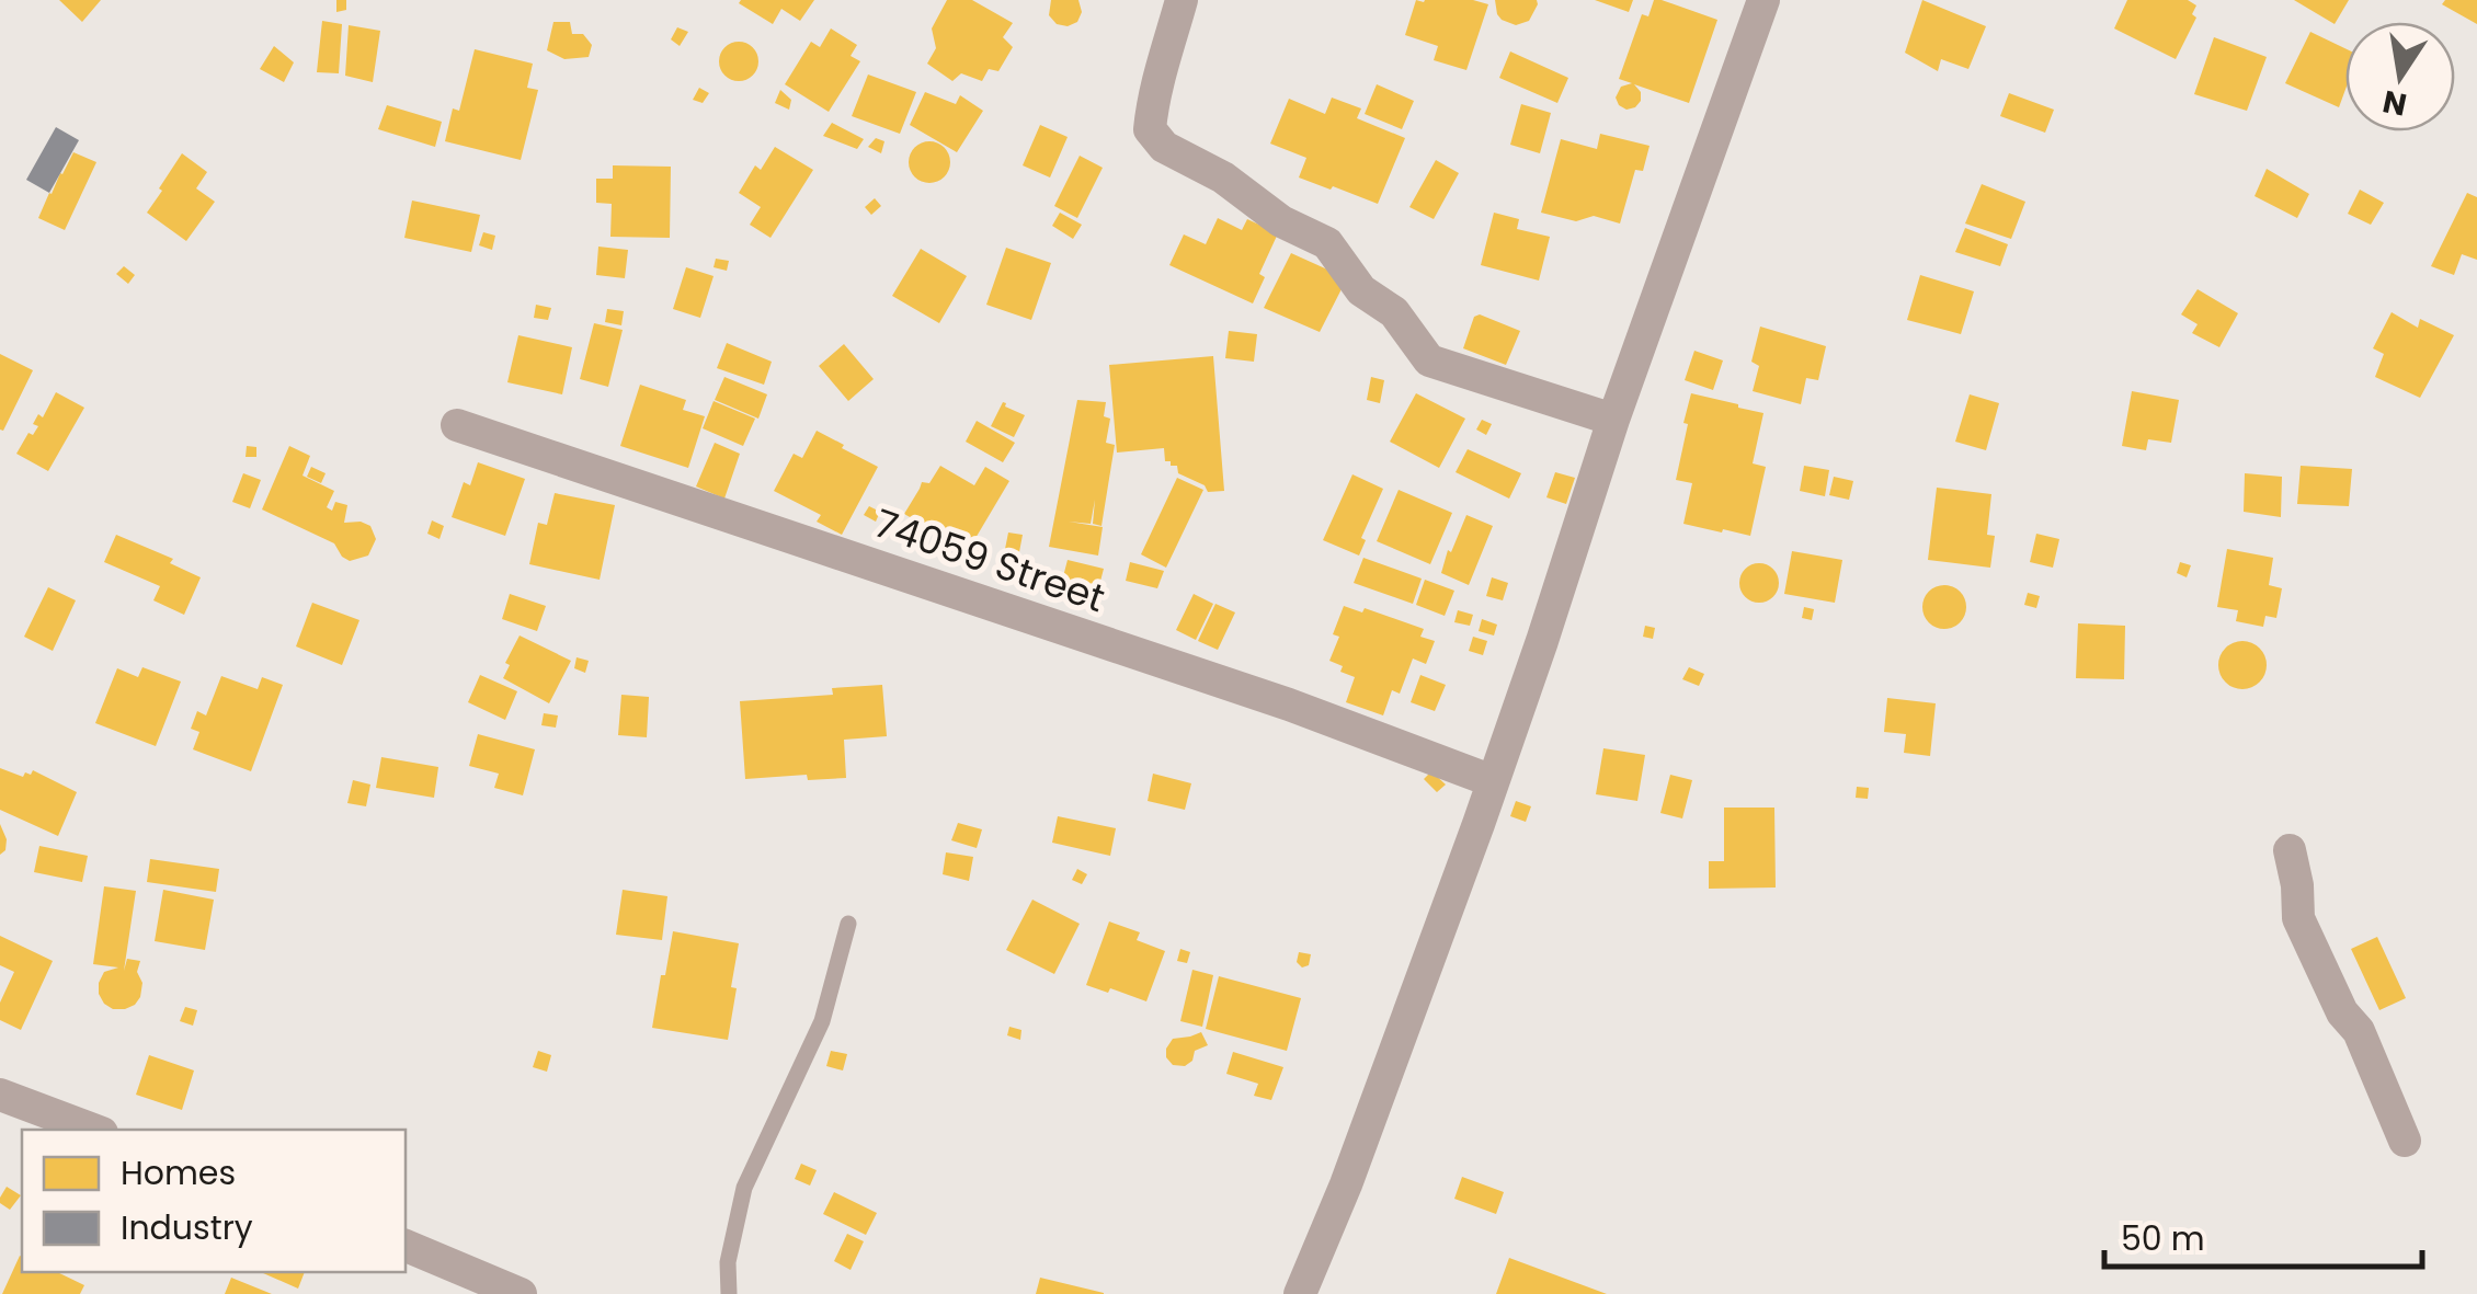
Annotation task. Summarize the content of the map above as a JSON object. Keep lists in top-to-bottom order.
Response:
{
  "streets": {
    "street": ["74059 Street"]
  },
  "legend": ["Homes", "Industry"],
  "scale_bar": "50 m",
  "north": "bottom"
}
